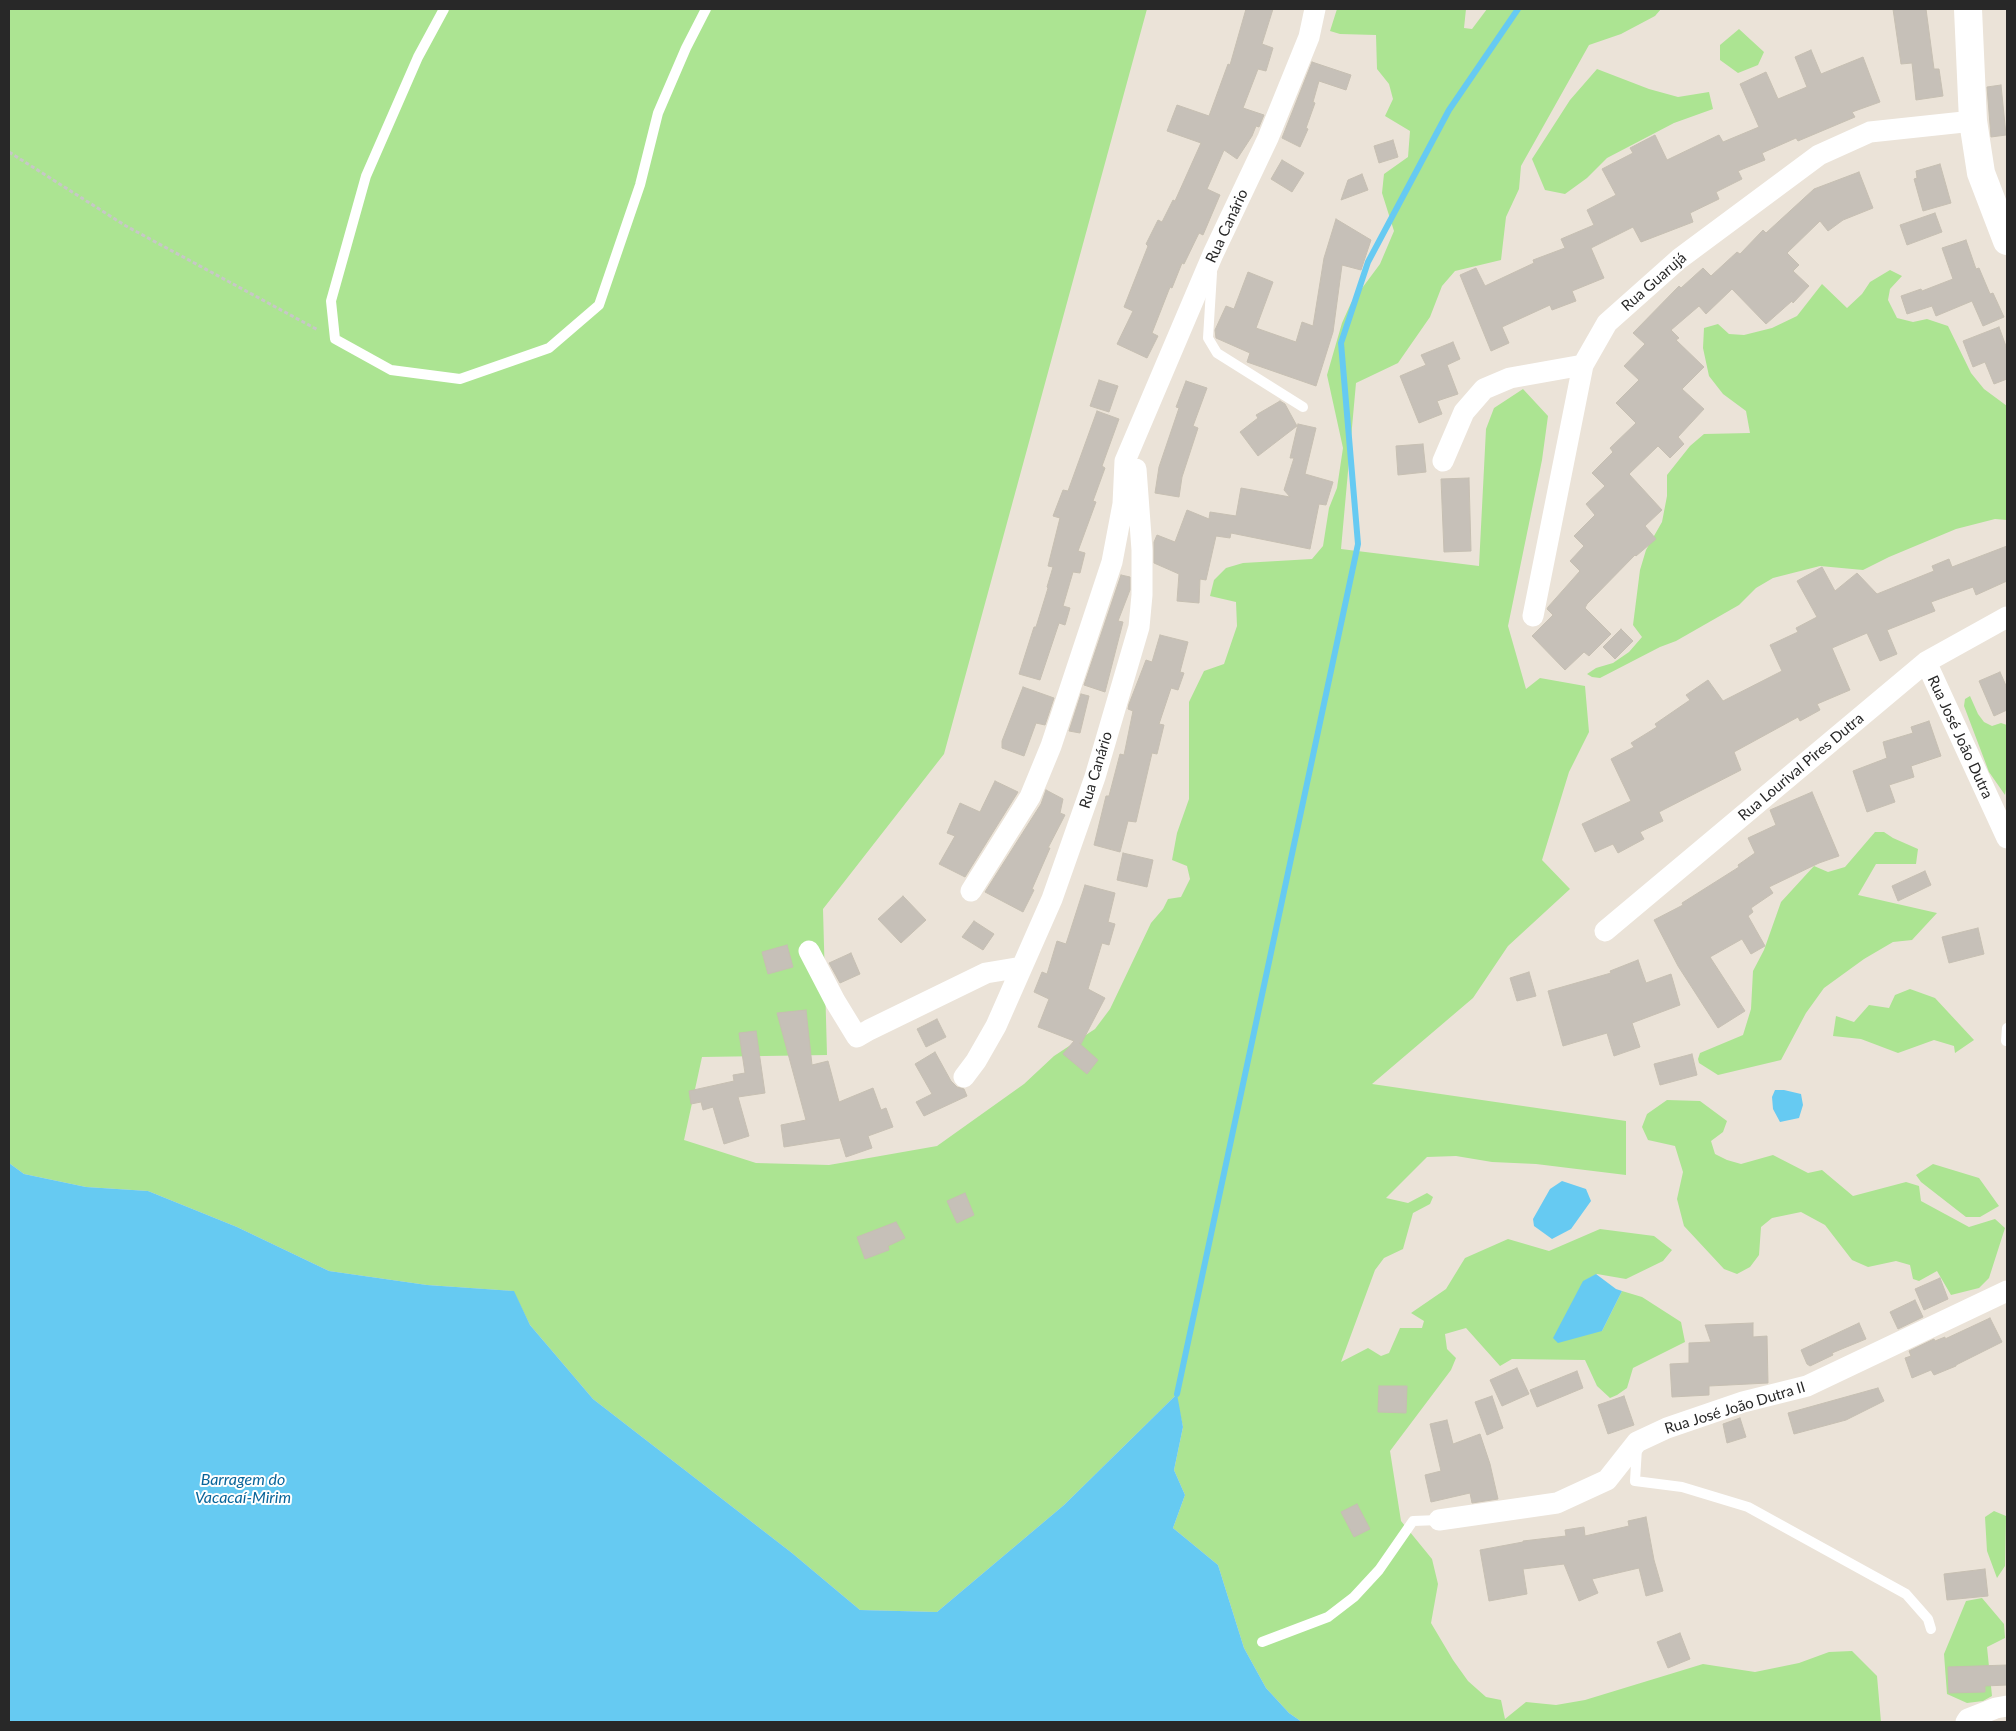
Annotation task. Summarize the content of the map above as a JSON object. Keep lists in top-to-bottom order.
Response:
{
  "streets": {
    "street": [
      "Rua Canário",
      "Rua Guarujá",
      "Rua José João Dutra",
      "Rua Lourival Pires Dutra",
      "Rua José João Dutra II"
    ]
  },
  "crossings": [
    ["Rua José João Dutra", "Rua Lourival Pires Dutra"]
  ],
  "water": ["Barragem do Vacacaí-Mirim"]
}
